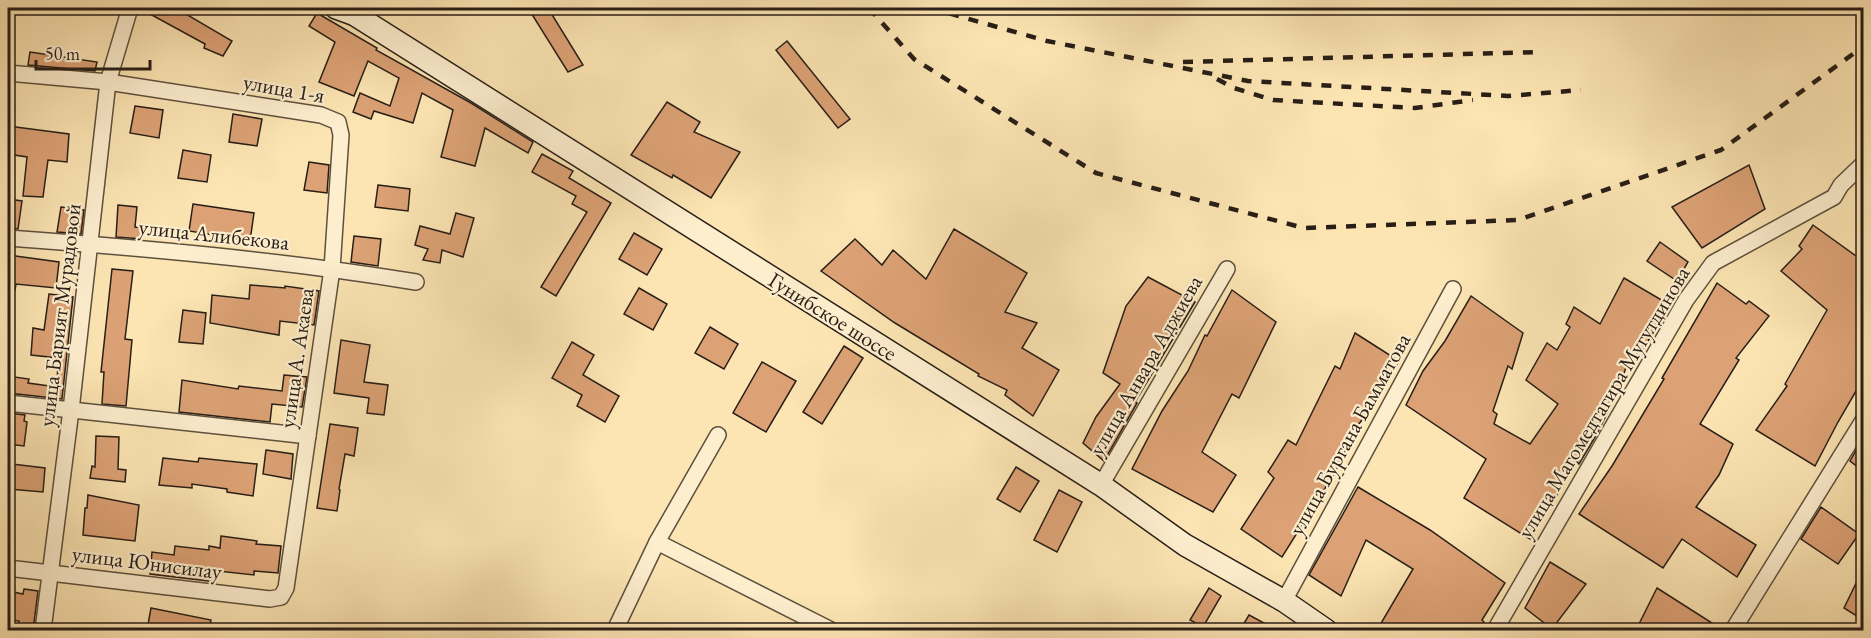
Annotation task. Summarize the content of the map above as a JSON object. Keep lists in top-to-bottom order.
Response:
{
  "streets": {
    "main road": ["Гунибское шоссе"],
    "street": [
      "улица 1-я",
      "улица Алибекова",
      "улица Барият Мурадовой",
      "улица А. Акаева",
      "улица Анвара Аджиева",
      "улица Магомедтагира Мугутдинова",
      "улица Бургана Бамматова",
      "улица Юнисилау"
    ]
  },
  "crossings": [
    ["улица 1-я", "улица Барият Мурадовой"],
    ["улица 1-я", "улица А. Акаева"],
    ["улица Алибекова", "улица Барият Мурадовой"],
    ["улица Алибекова", "улица А. Акаева"],
    ["улица Барият Мурадовой", "улица Юнисилау"],
    ["Гунибское шоссе", "улица Анвара Аджиева"],
    ["Гунибское шоссе", "улица Бургана Бамматова"],
    ["улица А. Акаева", "улица Юнисилау"]
  ],
  "scale_bar": "50 m"
}
